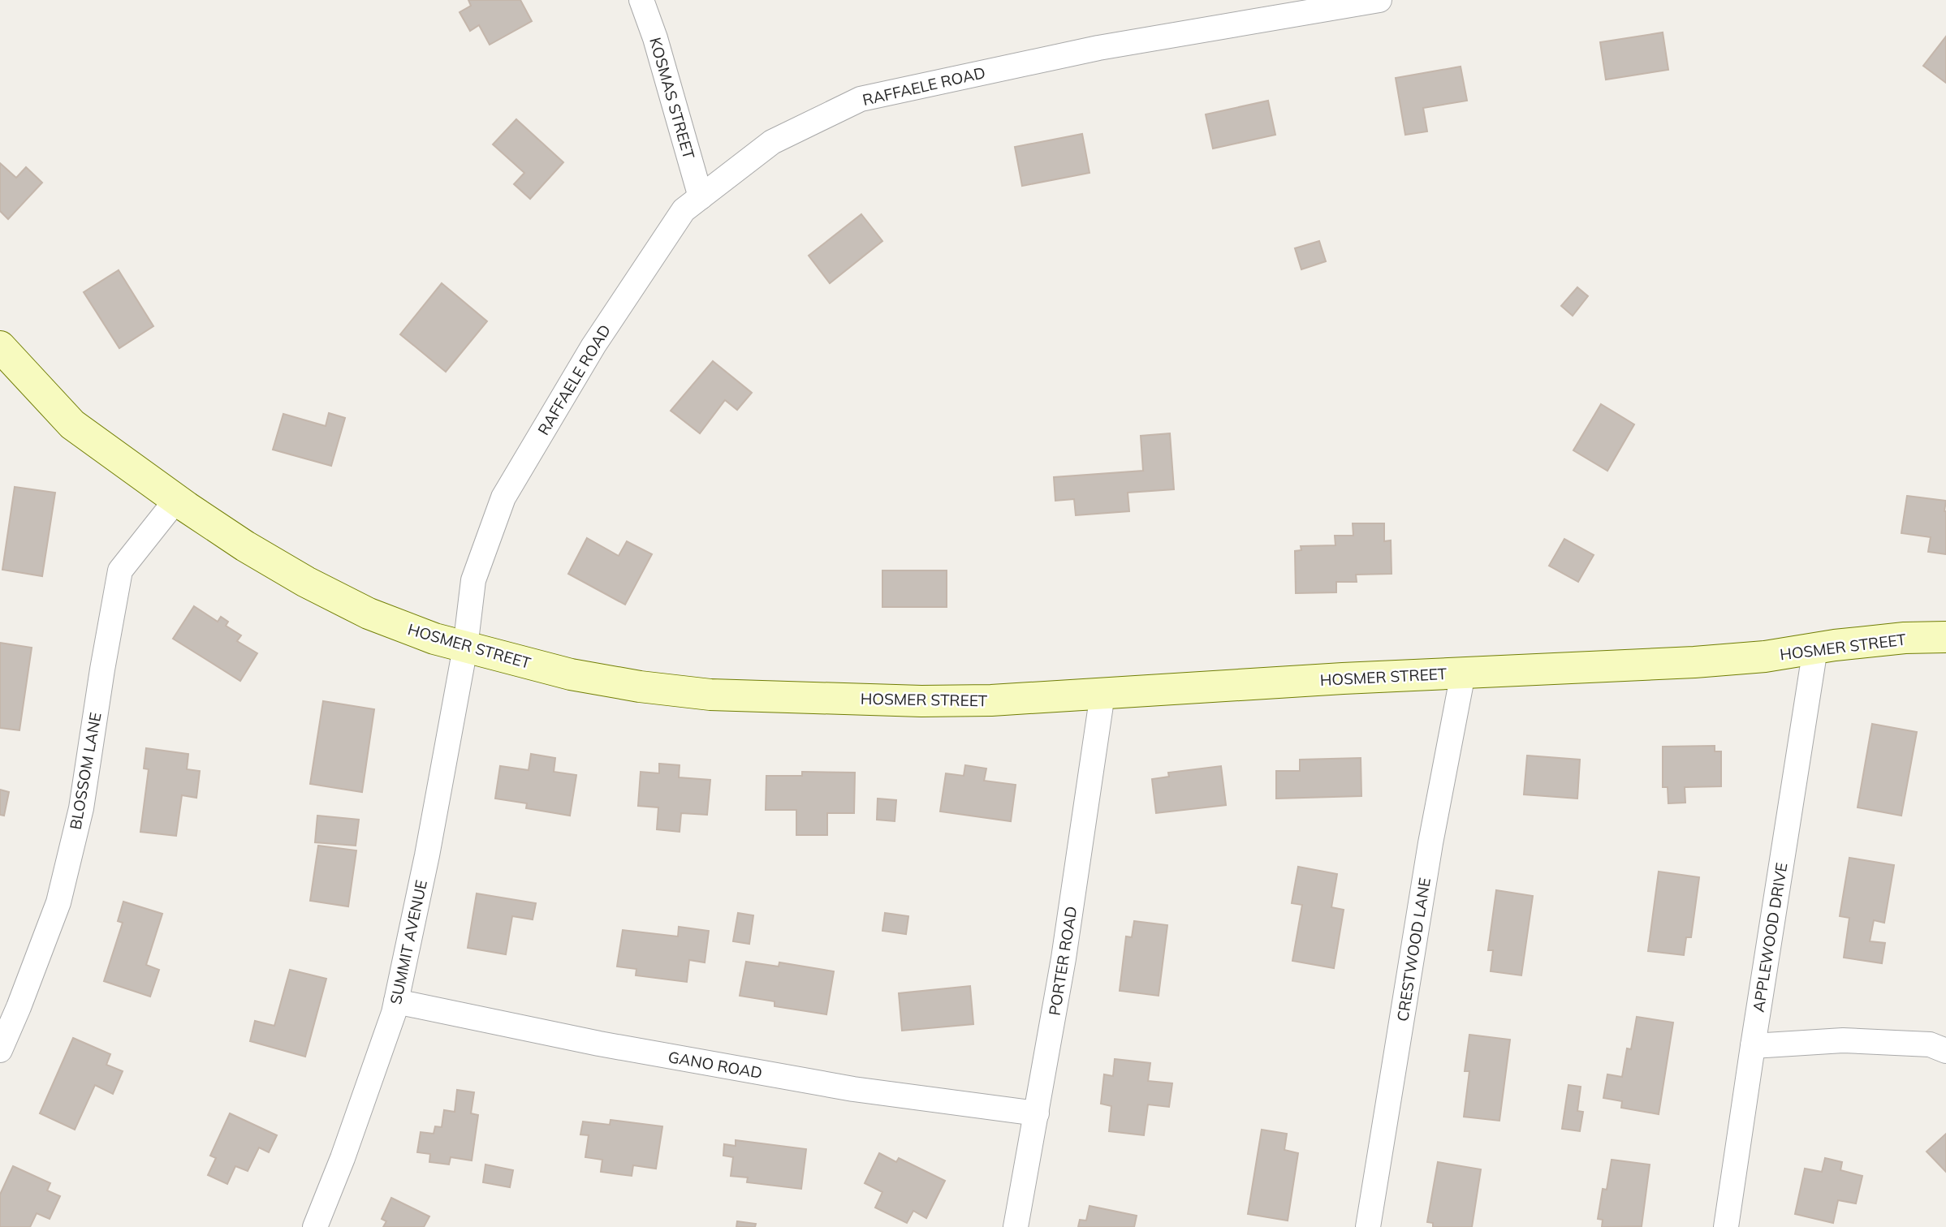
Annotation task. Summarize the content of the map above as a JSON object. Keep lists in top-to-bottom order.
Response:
{
  "streets": {
    "street": [
      "RAFFAELE ROAD",
      "KOSMAS STREET",
      "HOSMER STREET",
      "BLOSSOM LANE",
      "APPLEWOOD DRIVE",
      "SUMMIT AVENUE",
      "CRESTWOOD LANE",
      "PORTER ROAD",
      "GANO ROAD"
    ]
  },
  "crossings": [
    ["RAFFAELE ROAD", "KOSMAS STREET"],
    ["RAFFAELE ROAD", "HOSMER STREET"],
    ["RAFFAELE ROAD", "SUMMIT AVENUE"],
    ["HOSMER STREET", "BLOSSOM LANE"],
    ["HOSMER STREET", "APPLEWOOD DRIVE"],
    ["HOSMER STREET", "SUMMIT AVENUE"],
    ["HOSMER STREET", "CRESTWOOD LANE"],
    ["HOSMER STREET", "PORTER ROAD"],
    ["SUMMIT AVENUE", "GANO ROAD"],
    ["PORTER ROAD", "GANO ROAD"]
  ]
}
